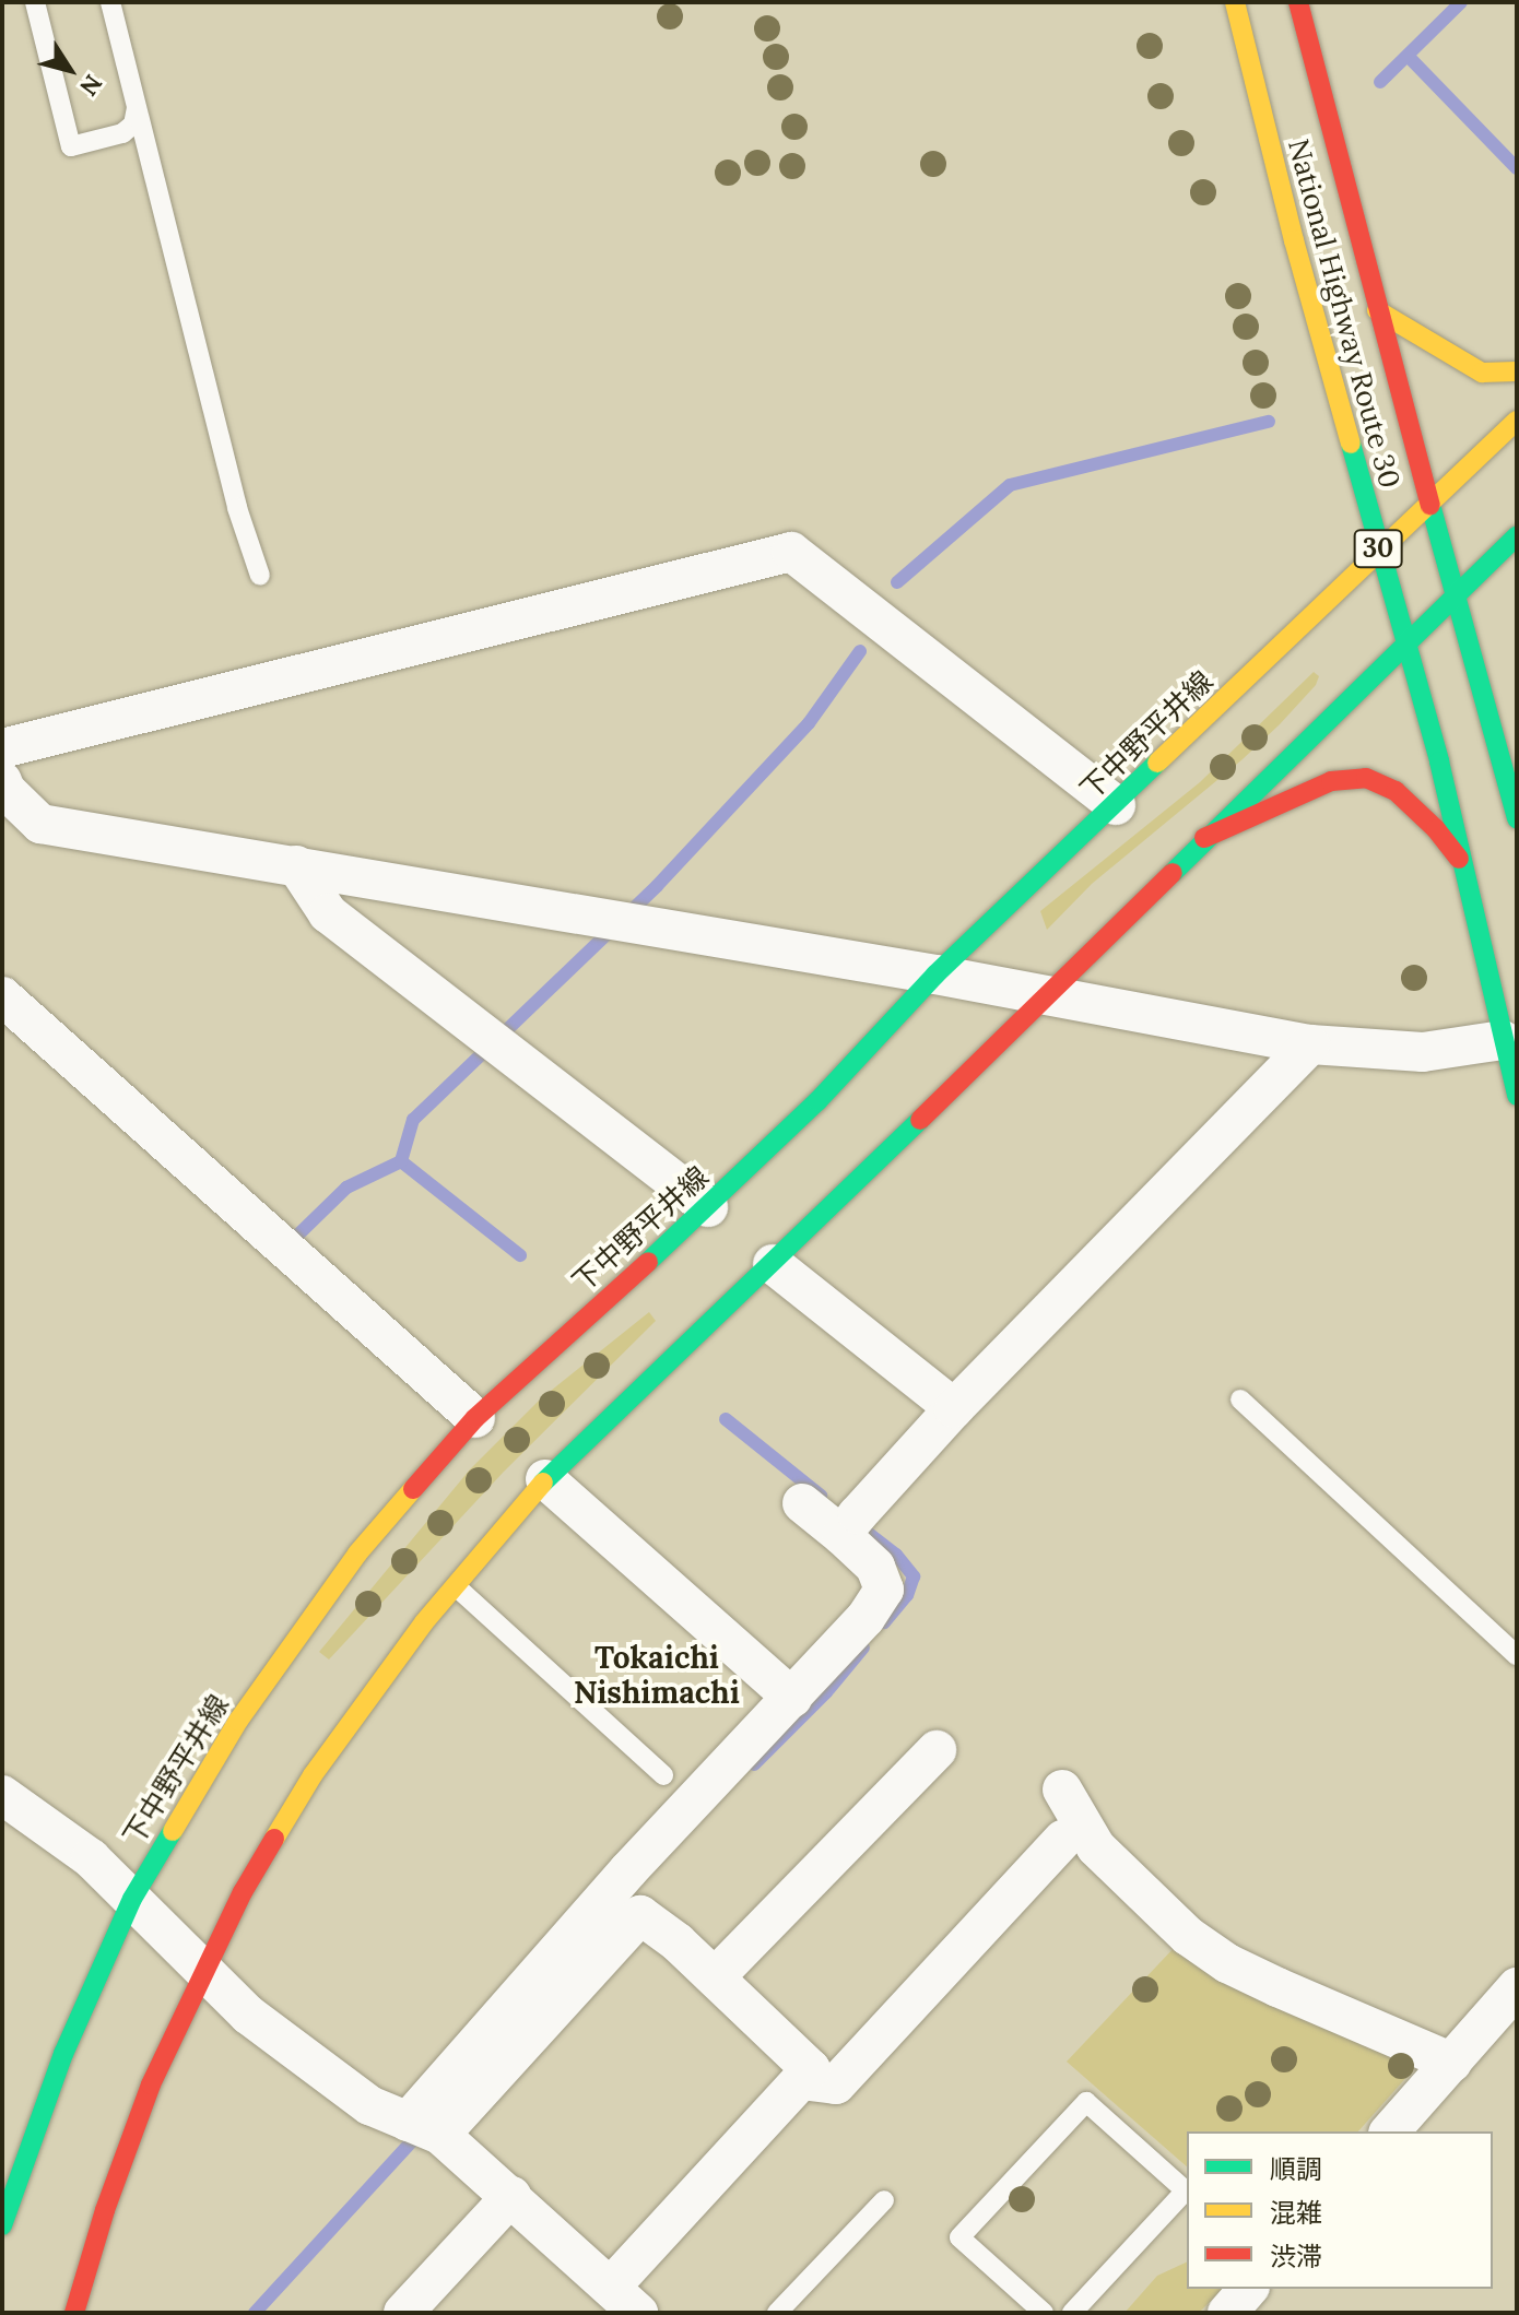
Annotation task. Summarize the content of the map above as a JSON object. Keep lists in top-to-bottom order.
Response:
{
  "streets": {
    "main road": ["National Highway Route 30", "30", "下中野平井線"]
  },
  "crossings": [
    ["National Highway Route 30", "下中野平井線"]
  ],
  "districts": ["Tokaichi Nishimachi"],
  "legend": ["順調", "混雑", "渋滞"],
  "north": "bottom right"
}
